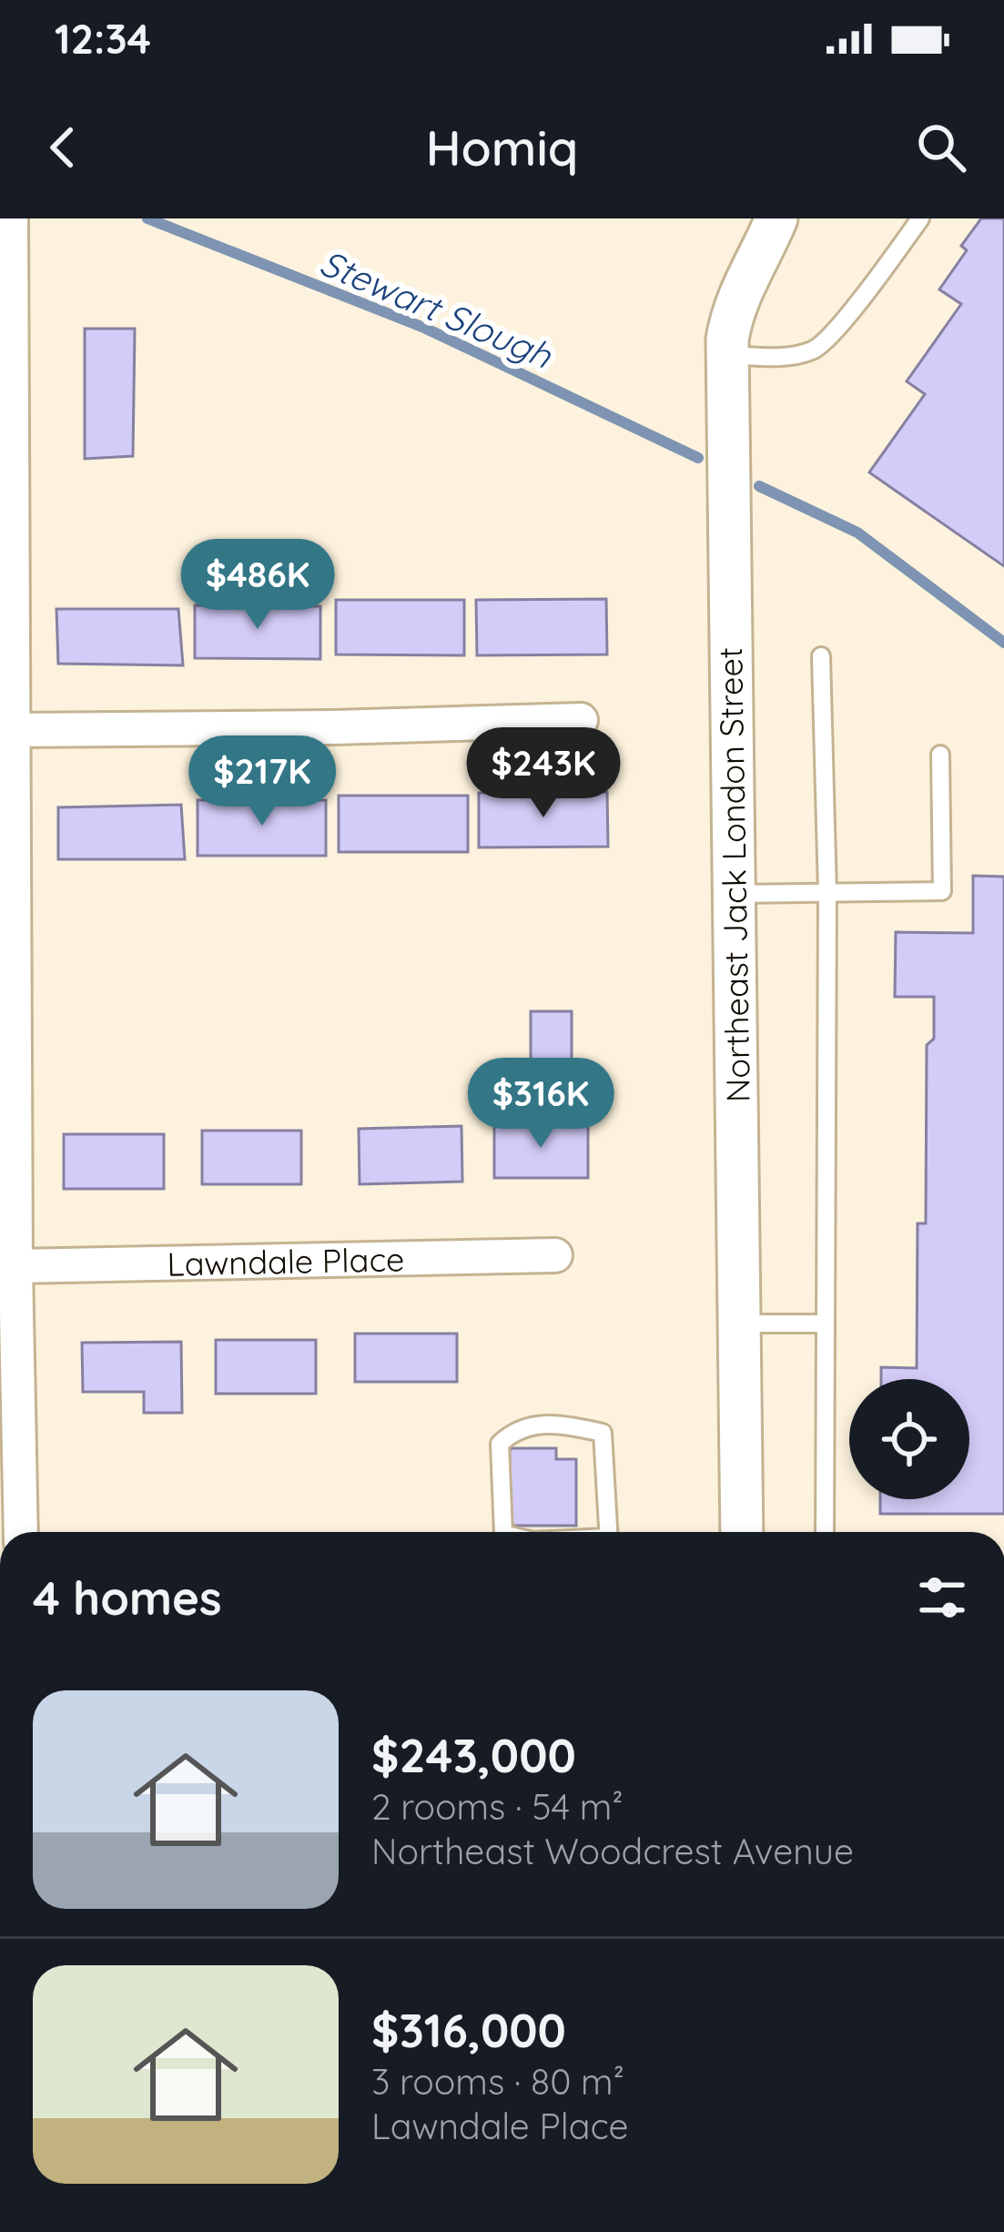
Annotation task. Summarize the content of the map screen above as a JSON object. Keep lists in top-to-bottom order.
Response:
{
  "streets": {
    "street": ["Northeast Jack London Street", "Lawndale Place"]
  },
  "water": ["Stewart Slough"],
  "page": {
    "status": "12:34",
    "header": "Homiq",
    "price": [
      "$486K",
      "$243K",
      "$217K",
      "$316K"
    ],
    "heading": "4 homes",
    "list": [
      {
        "name": "$243,000",
        "note": "2 rooms · 54 m² · Northeast Woodcrest Avenue"
      },
      {
        "name": "$316,000",
        "note": "3 rooms · 80 m² · Lawndale Place"
      }
    ]
  }
}
